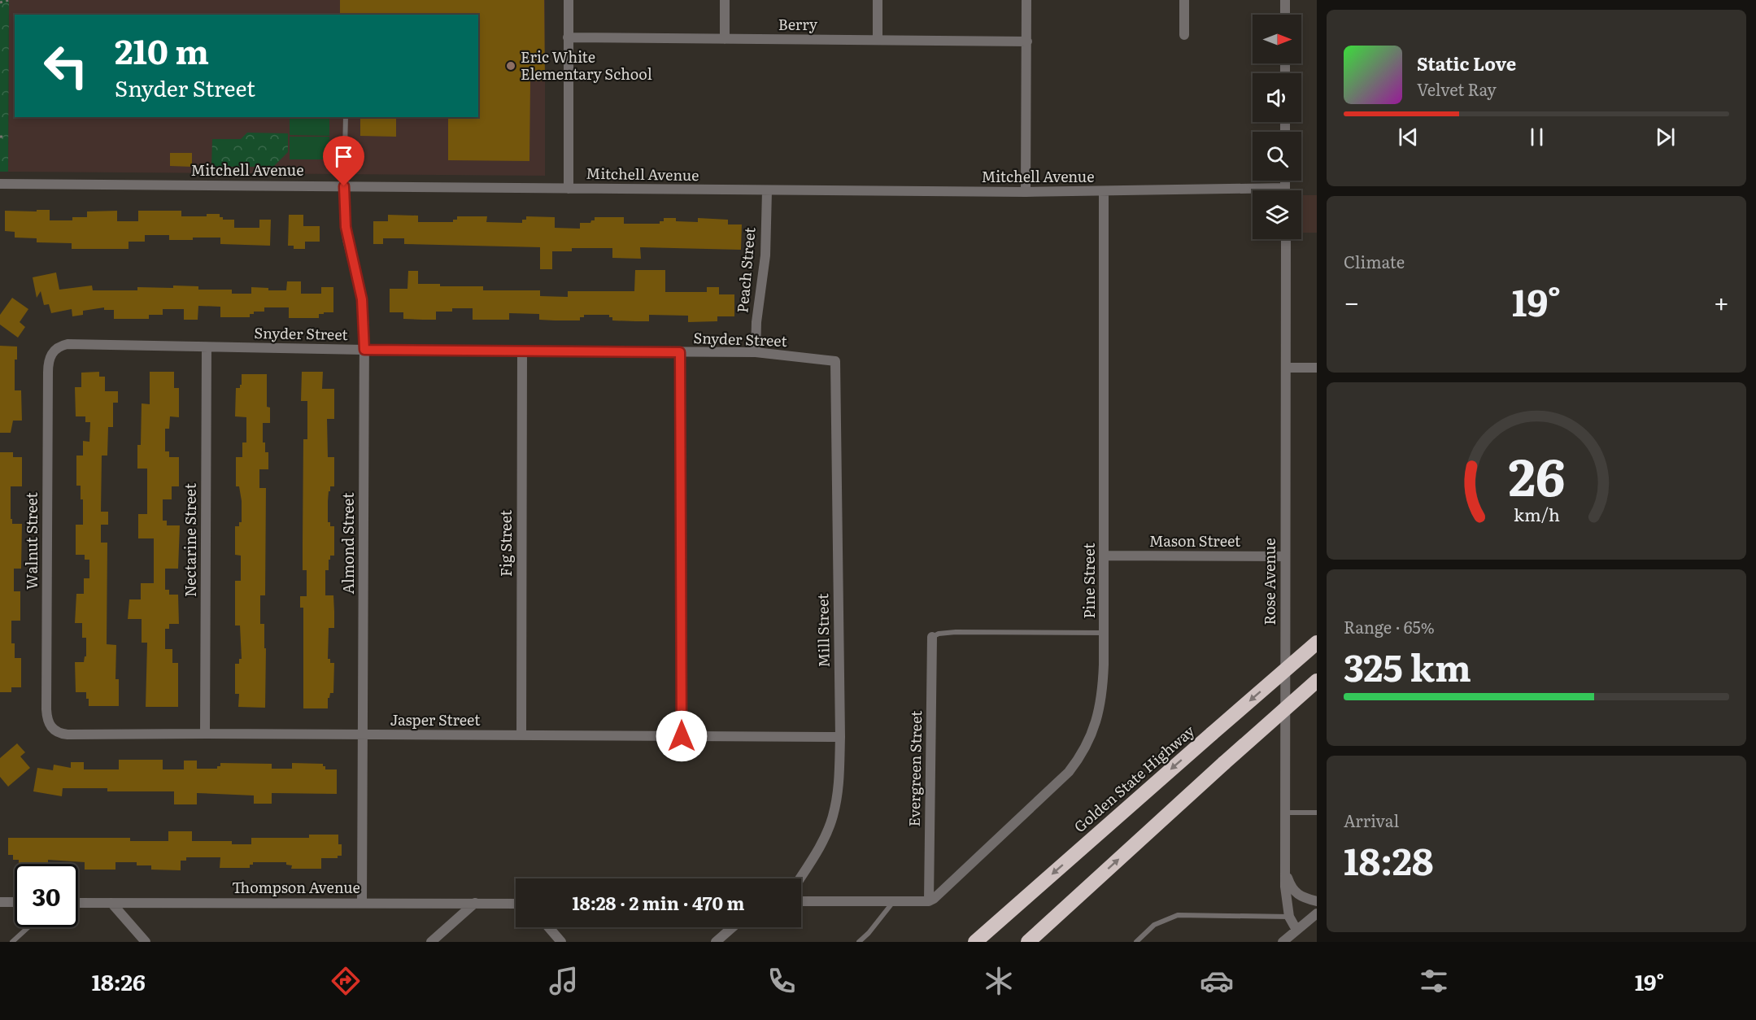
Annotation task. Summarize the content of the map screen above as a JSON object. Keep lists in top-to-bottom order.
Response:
{
  "streets": {
    "highway": ["Golden State Highway"],
    "street": [
      "Berry",
      "Mitchell Avenue",
      "Peach Street",
      "Snyder Street",
      "Nectarine Street",
      "Walnut Street",
      "Mason Street",
      "Almond Street",
      "Fig Street",
      "Pine Street",
      "Rose Avenue",
      "Mill Street",
      "Jasper Street",
      "Evergreen Street",
      "Thompson Avenue"
    ]
  },
  "crossings": [
    ["Mitchell Avenue", "Peach Street"],
    ["Mitchell Avenue", "Almond Street"],
    ["Mitchell Avenue", "Pine Street"],
    ["Peach Street", "Snyder Street"],
    ["Snyder Street", "Nectarine Street"],
    ["Snyder Street", "Walnut Street"],
    ["Snyder Street", "Almond Street"],
    ["Snyder Street", "Fig Street"],
    ["Snyder Street", "Mill Street"],
    ["Nectarine Street", "Jasper Street"],
    ["Walnut Street", "Jasper Street"],
    ["Mason Street", "Pine Street"],
    ["Mason Street", "Rose Avenue"],
    ["Almond Street", "Jasper Street"],
    ["Almond Street", "Thompson Avenue"],
    ["Fig Street", "Jasper Street"],
    ["Pine Street", "Evergreen Street"],
    ["Mill Street", "Jasper Street"]
  ],
  "places": ["Eric White Elementary School"],
  "north": "right",
  "page": {
    "turn": ["210 m", "Snyder Street"],
    "song": ["Static Love", "Velvet Ray"],
    "tile": [
      "Climate",
      ["Range · 65%", "325 km"],
      ["Arrival", "18:28"]
    ],
    "heat": ["−", "19°", "+"],
    "limit": "30",
    "trip": "18:28 · 2 min · 470 m",
    "tabs": ["18:26", "19°"],
    "gauge": ["26", "km/h"]
  }
}
